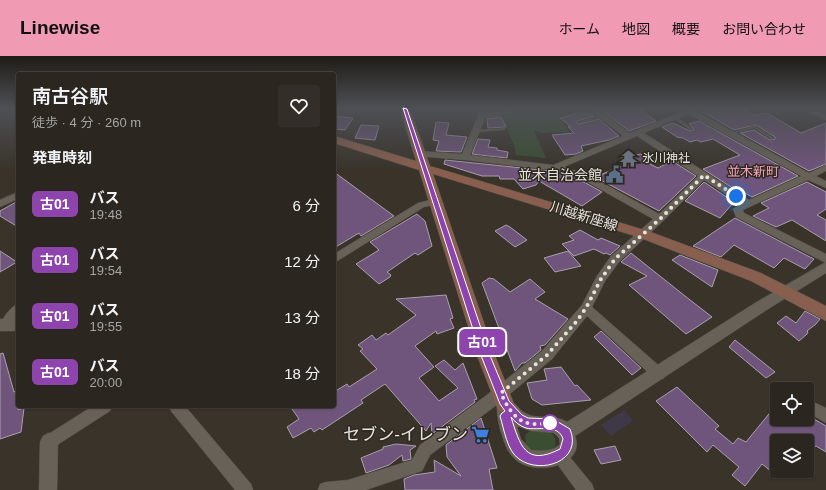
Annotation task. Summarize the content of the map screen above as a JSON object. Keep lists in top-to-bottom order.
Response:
{
  "streets": {
    "main road": ["川越新座線"]
  },
  "districts": ["並木新町"],
  "places": {
    "temple": ["氷川神社"],
    "public building": ["並木自治会館"],
    "supermarket": ["セブン-イレブン"]
  },
  "lines": ["bus line 古01"],
  "page": {
    "header": "Linewise",
    "nav": [
      "ホーム",
      "地図",
      "概要",
      "お問い合わせ"
    ],
    "on_map": "古01",
    "heading": [
      ["南古谷駅", "徒歩 · 4 分 · 260 m"],
      "発車時刻"
    ],
    "list": [
      {
        "mark": "古01",
        "name": "バス",
        "note": "19:48",
        "value": "6 分"
      },
      {
        "mark": "古01",
        "name": "バス",
        "note": "19:54",
        "value": "12 分"
      },
      {
        "mark": "古01",
        "name": "バス",
        "note": "19:55",
        "value": "13 分"
      },
      {
        "mark": "古01",
        "name": "バス",
        "note": "20:00",
        "value": "18 分"
      }
    ]
  }
}
